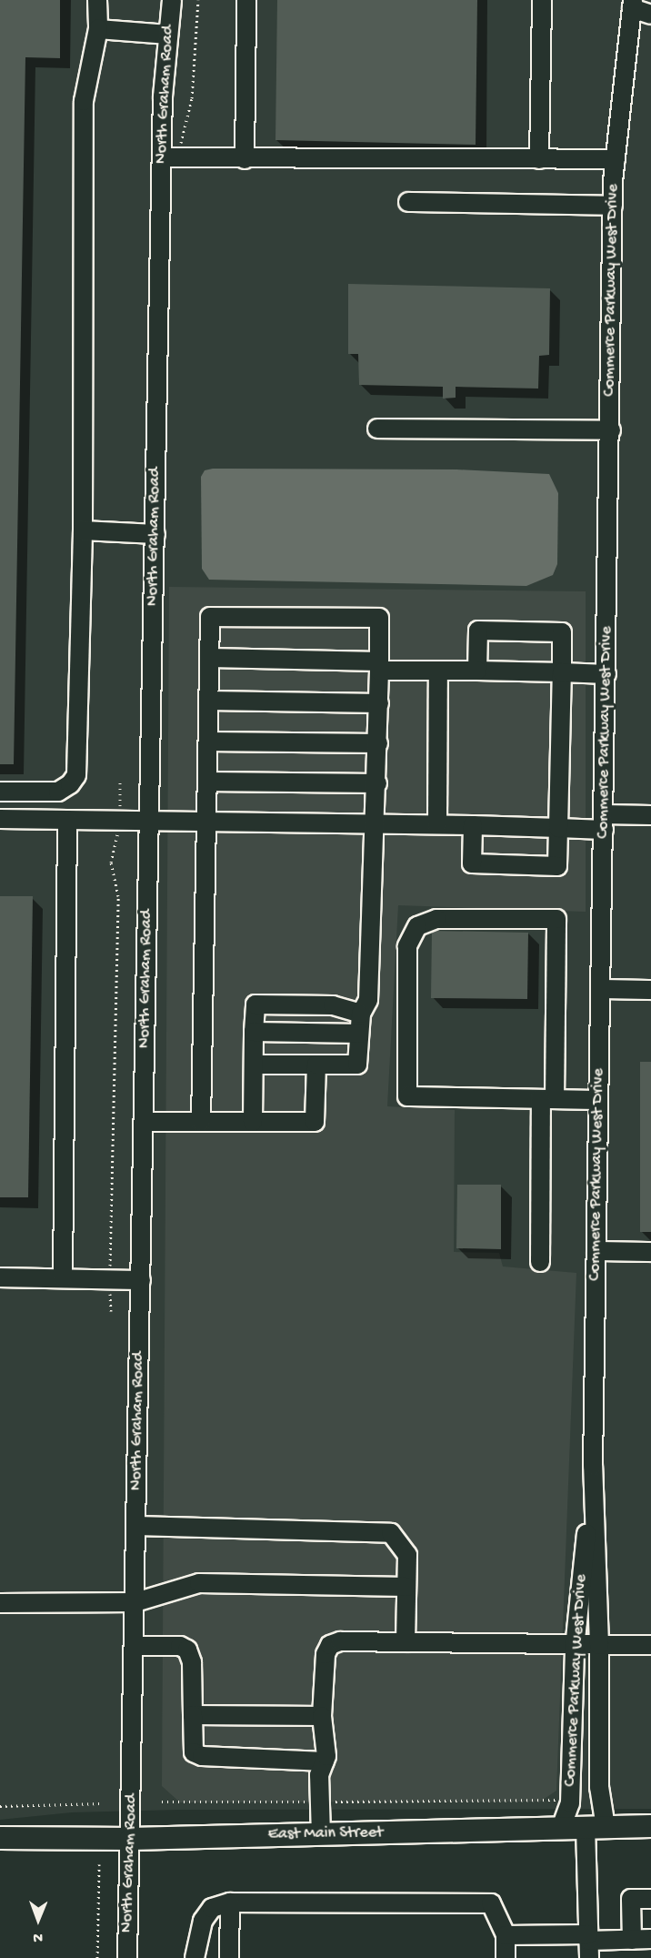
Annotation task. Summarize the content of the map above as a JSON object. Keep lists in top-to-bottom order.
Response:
{
  "streets": {
    "main road": ["East Main Street"],
    "street": ["North Graham Road", "Commerce Parkway West Drive"]
  },
  "crossings": [
    ["North Graham Road", "East Main Street"],
    ["Commerce Parkway West Drive", "East Main Street"]
  ],
  "north": "bottom"
}
